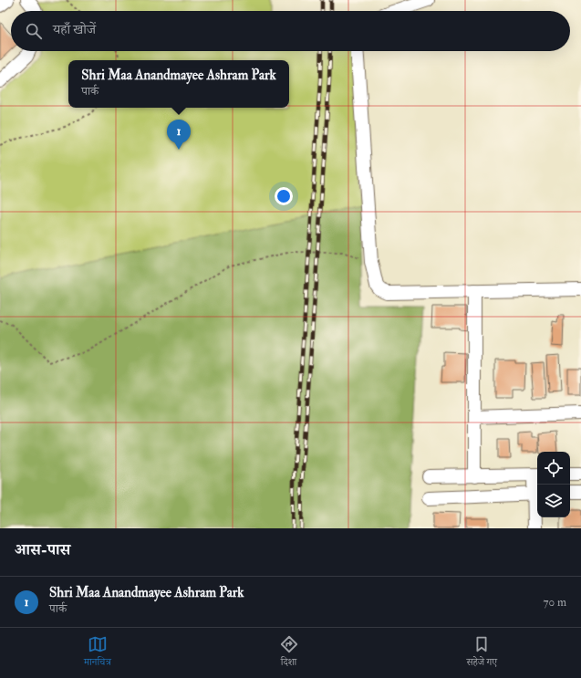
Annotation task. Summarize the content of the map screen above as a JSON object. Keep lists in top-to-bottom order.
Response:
{
  "page": {
    "search": "यहाँ खोजें",
    "popup": ["Shri Maa Anandmayee Ashram Park", "पार्क"],
    "pins": "1",
    "heading": "आस-पास",
    "list": [
      {
        "mark": "1",
        "name": "Shri Maa Anandmayee Ashram Park",
        "note": "पार्क",
        "value": "70 m"
      }
    ],
    "nav": ["मानचित्र", "दिशा", "सहेजे गए"]
  }
}
